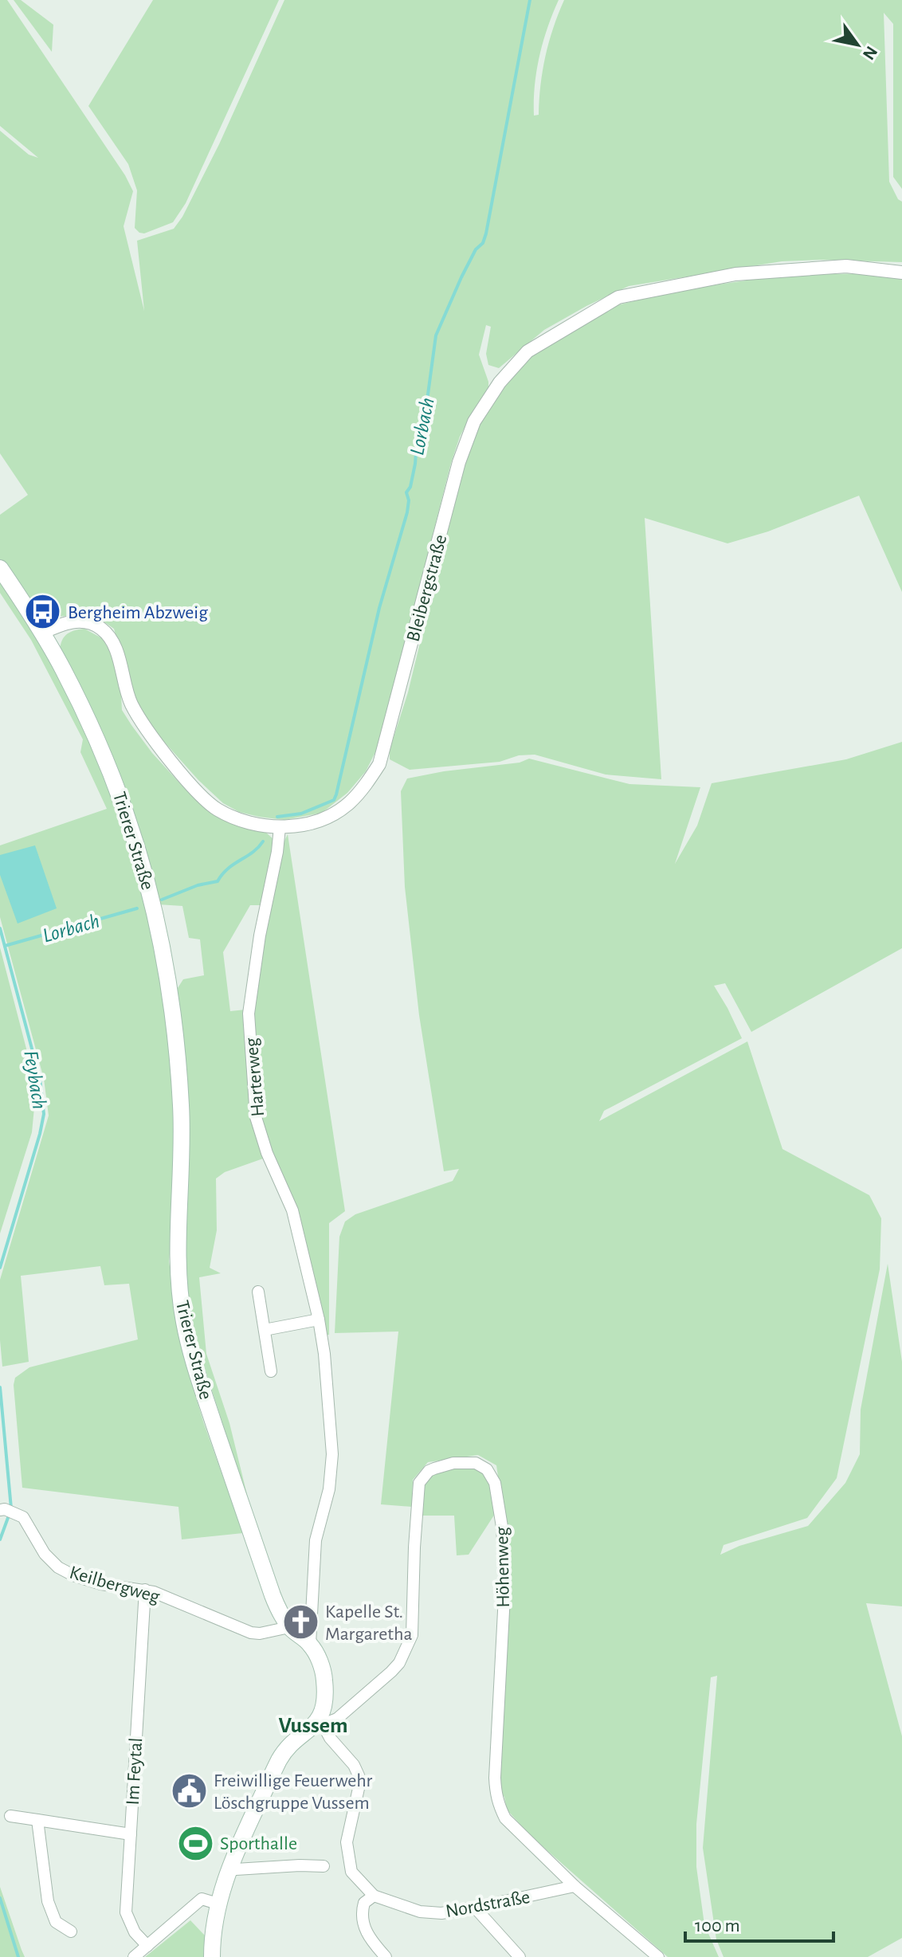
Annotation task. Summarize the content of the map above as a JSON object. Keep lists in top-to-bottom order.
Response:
{
  "streets": {
    "main road": ["Trierer Straße"],
    "street": [
      "Bleibergstraße",
      "Harterweg",
      "Höhenweg",
      "Keilbergweg",
      "Im Feytal",
      "Nordstraße"
    ]
  },
  "crossings": [
    ["Bleibergstraße", "Trierer Straße"],
    ["Bleibergstraße", "Harterweg"],
    ["Trierer Straße", "Harterweg"],
    ["Trierer Straße", "Höhenweg"],
    ["Trierer Straße", "Keilbergweg"],
    ["Trierer Straße", "Nordstraße"],
    ["Höhenweg", "Nordstraße"],
    ["Keilbergweg", "Im Feytal"]
  ],
  "districts": ["Vussem"],
  "water": ["Lorbach", "Feybach"],
  "places": {
    "bus stop": ["Bergheim Abzweig"],
    "church": ["Kapelle St. Margaretha"],
    "public building": ["Freiwillige Feuerwehr Löschgruppe Vussem"],
    "sports": ["Sporthalle"]
  },
  "scale_bar": "100 m",
  "north": "bottom right"
}
